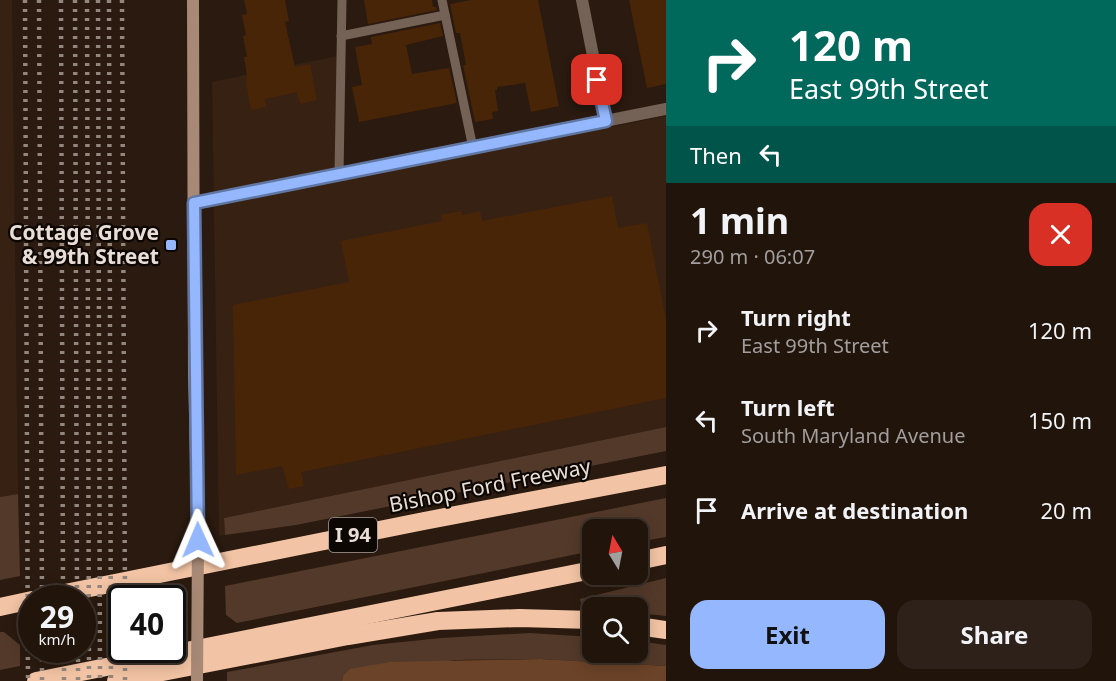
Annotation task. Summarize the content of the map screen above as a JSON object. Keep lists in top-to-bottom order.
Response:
{
  "streets": {
    "highway": ["Bishop Ford Freeway", "I 94"]
  },
  "places": {
    "transit": ["Cottage Grove & 99th Street"]
  },
  "north": "top",
  "page": {
    "turn": ["120 m", "East 99th Street"],
    "then": "Then",
    "heading": ["1 min", "290 m · 06:07"],
    "list": [
      {
        "name": "Turn right",
        "note": "East 99th Street",
        "value": "120 m"
      },
      {
        "name": "Turn left",
        "note": "South Maryland Avenue",
        "value": "150 m"
      },
      {
        "name": "Arrive at destination",
        "value": "20 m"
      }
    ],
    "speed": "29 km/h",
    "limit": "40",
    "buttons": ["Exit", "Share"]
  }
}
